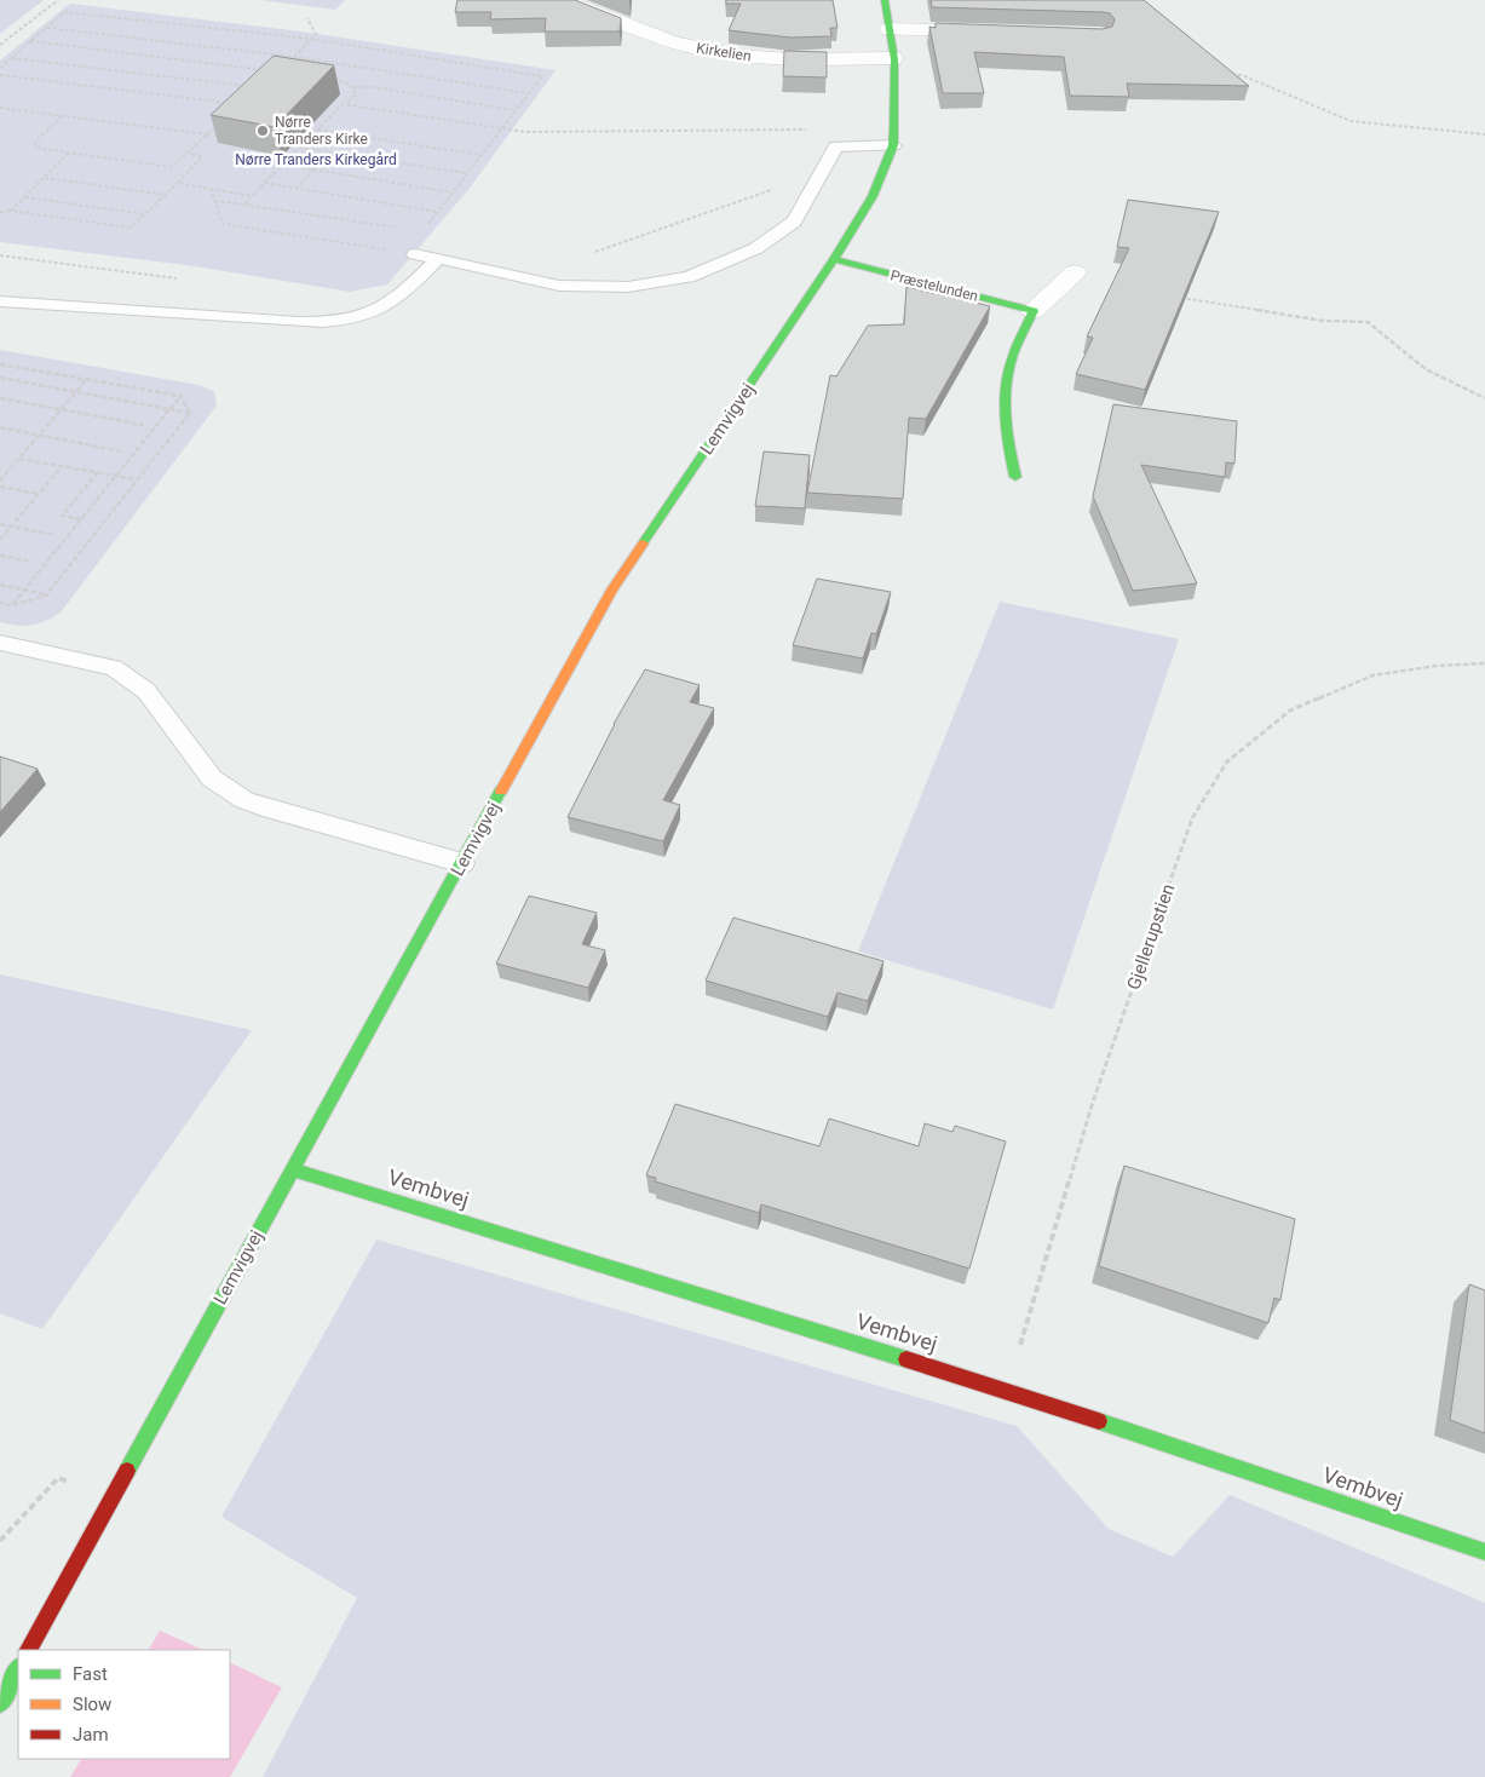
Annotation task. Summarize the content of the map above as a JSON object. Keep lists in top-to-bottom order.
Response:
{
  "streets": {
    "street": [
      "Kirkelien",
      "Præstelunden",
      "Lemvigvej",
      "Vembvej"
    ],
    "path": ["Gjellerupstien"]
  },
  "crossings": [
    ["Kirkelien", "Lemvigvej"],
    ["Præstelunden", "Lemvigvej"],
    ["Lemvigvej", "Vembvej"],
    ["Gjellerupstien", "Vembvej"]
  ],
  "parks": ["Nørre Tranders Kirkegård"],
  "places": ["Nørre Tranders Kirke"],
  "legend": ["Fast", "Slow", "Jam"]
}
